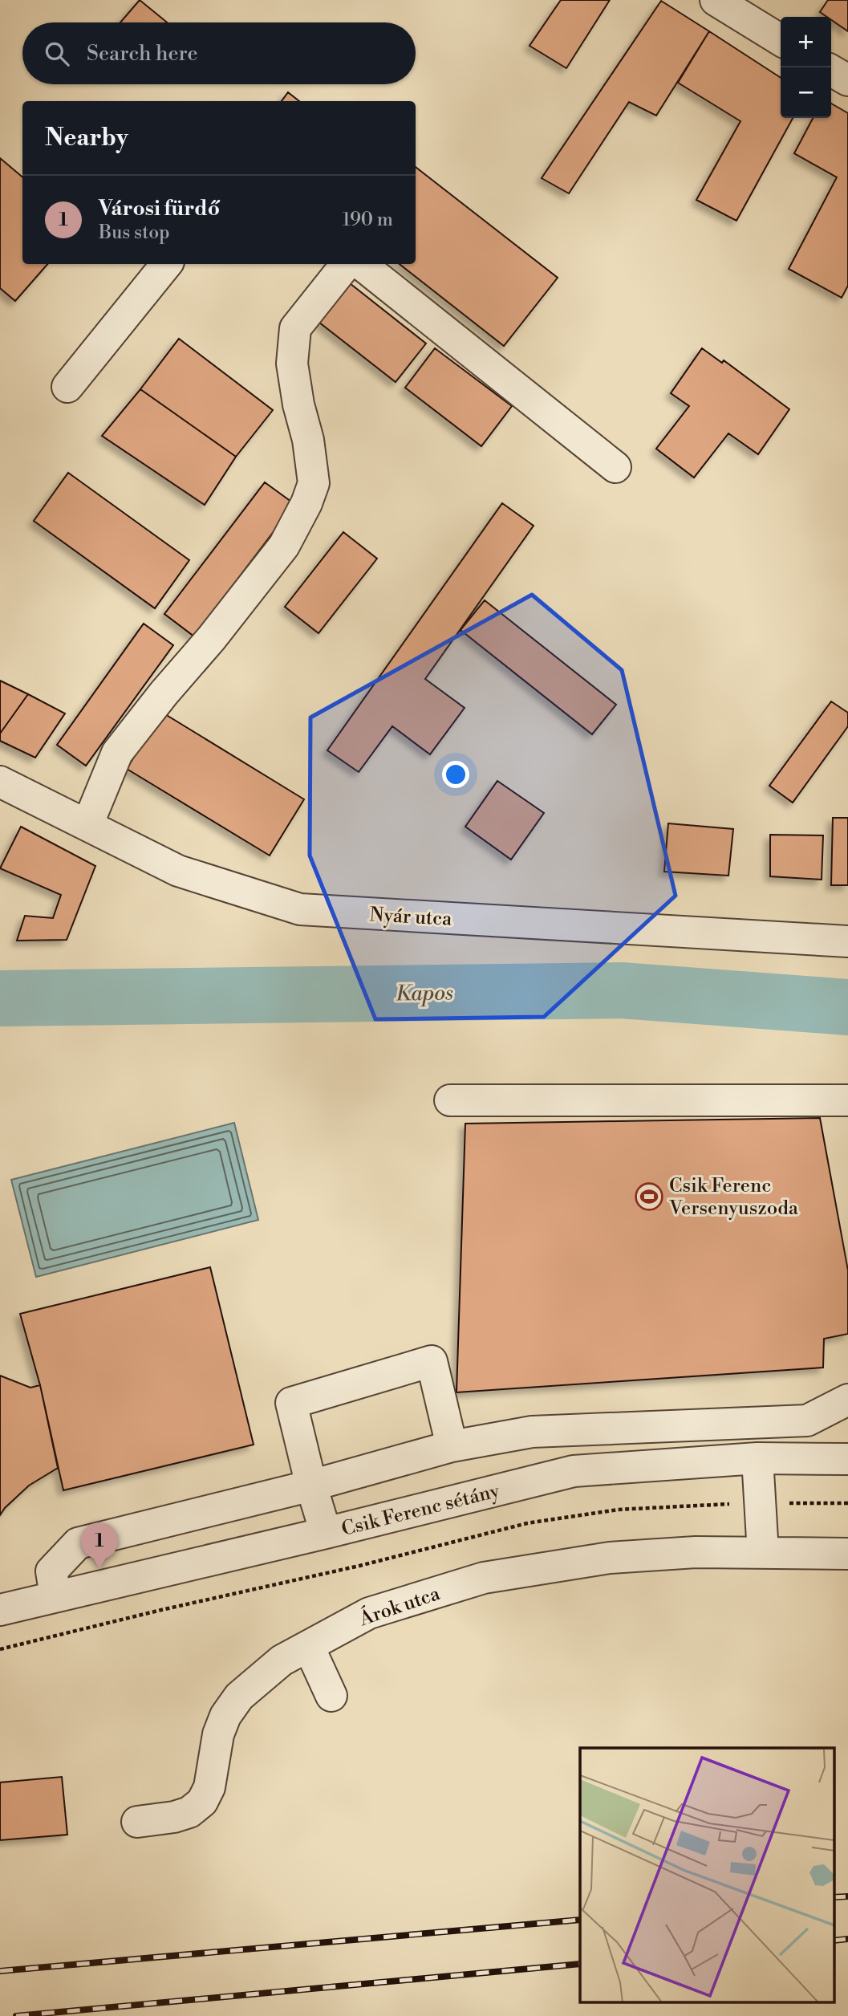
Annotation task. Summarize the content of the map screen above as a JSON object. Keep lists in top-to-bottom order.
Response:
{
  "streets": {
    "street": ["Nyár utca", "Csik Ferenc sétány", "Árok utca"]
  },
  "water": ["Kapos"],
  "places": {
    "sports": ["Csik Ferenc Versenyuszoda"]
  },
  "page": {
    "map_buttons": ["+", "−"],
    "search": "Search here",
    "heading": "Nearby",
    "list": [
      {
        "mark": "1",
        "name": "Városi fürdő",
        "note": "Bus stop",
        "value": "190 m"
      }
    ],
    "pins": "1"
  }
}
